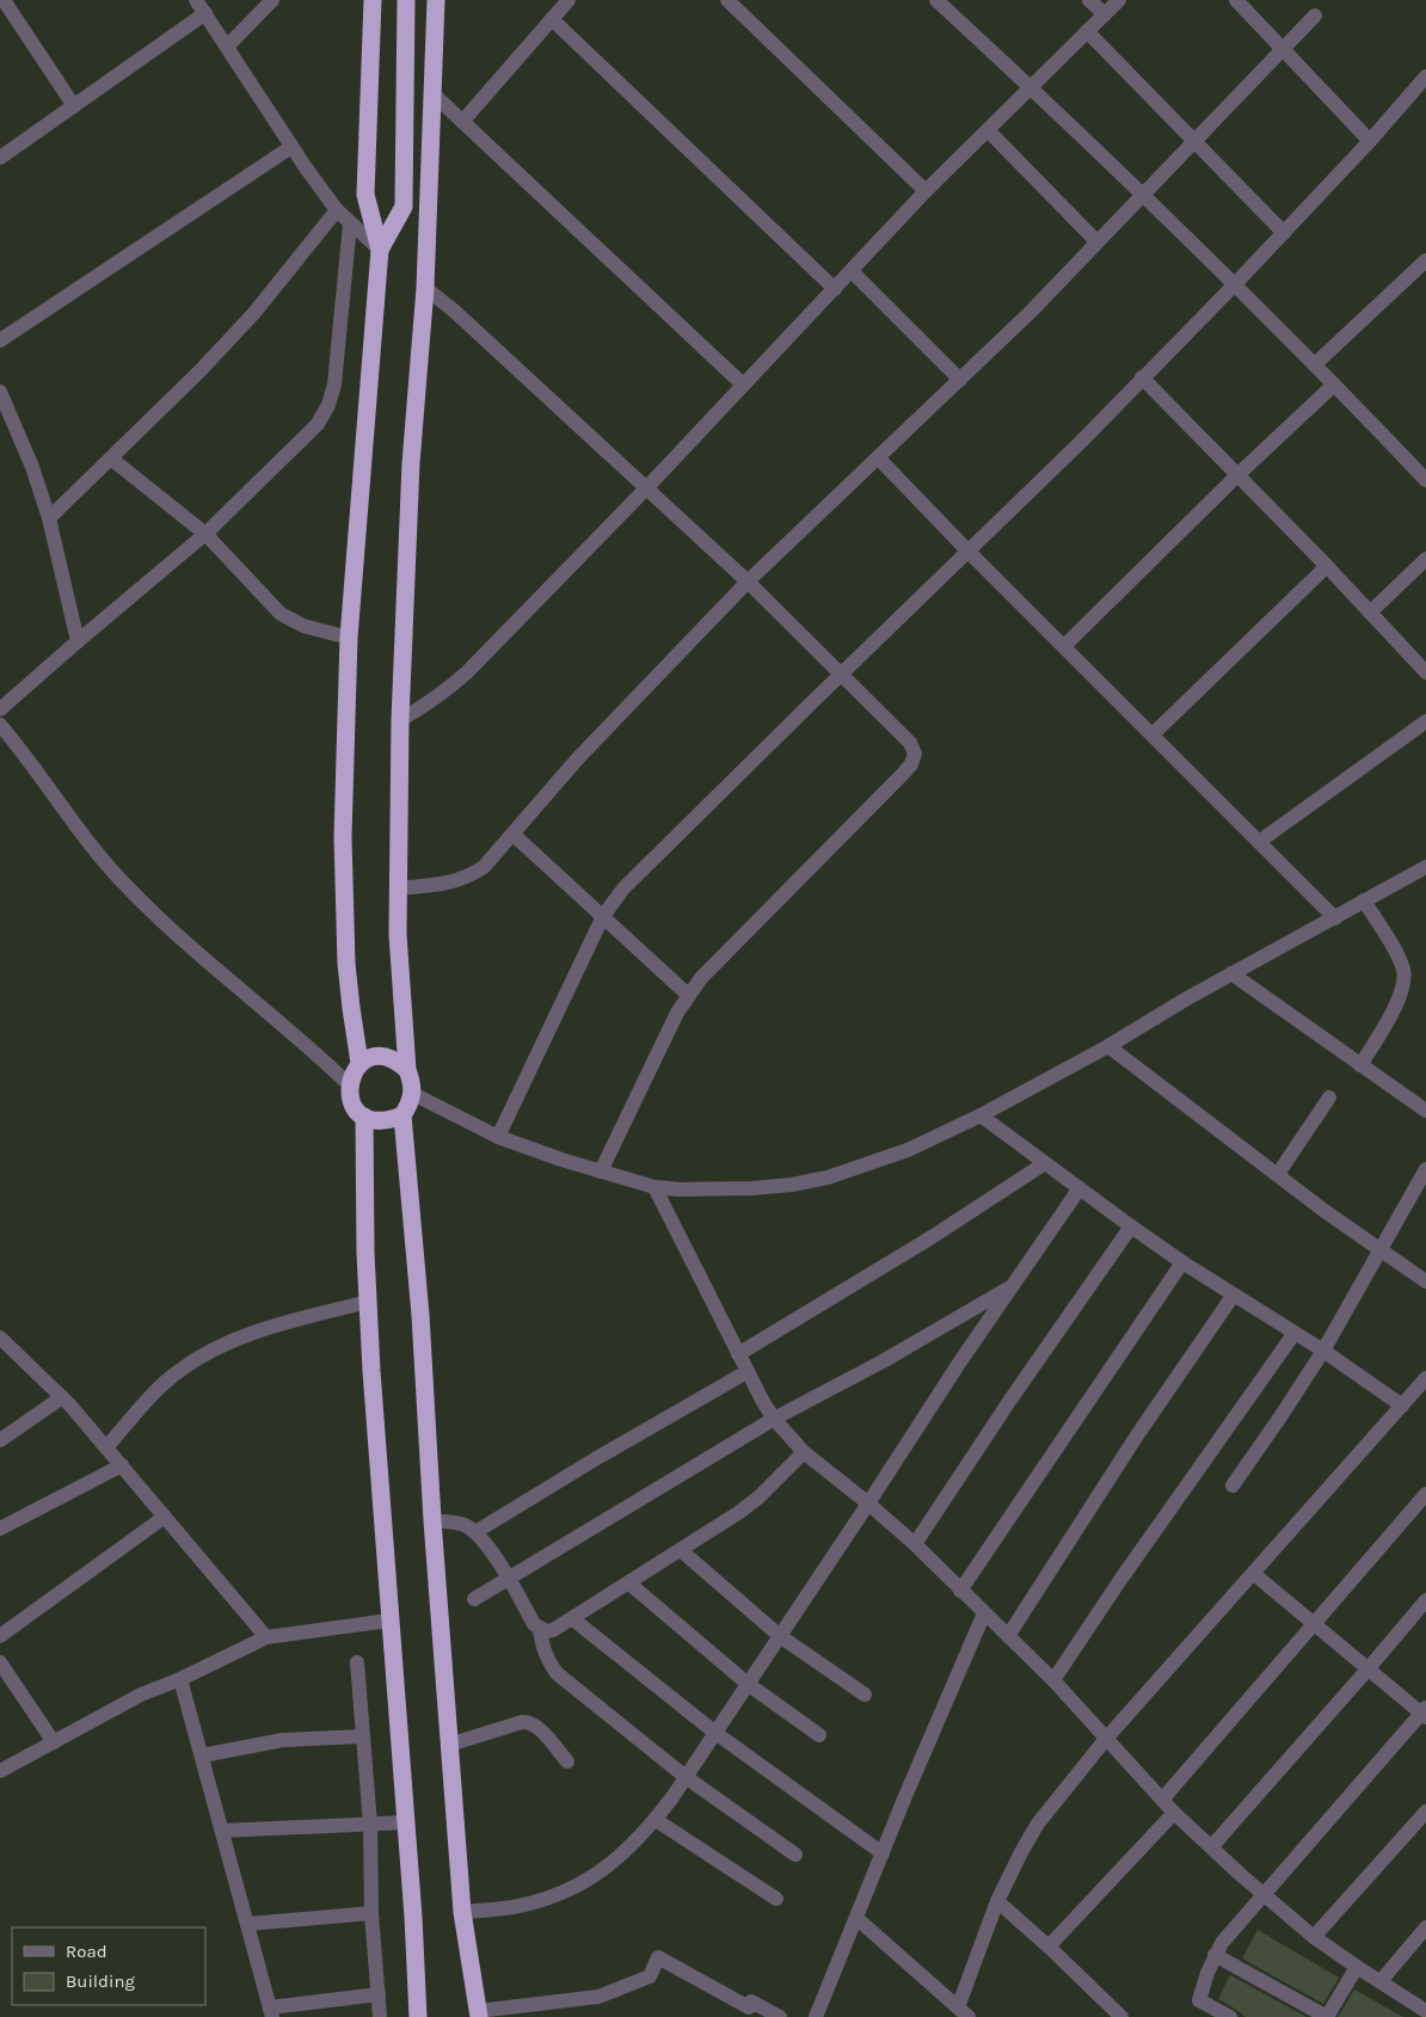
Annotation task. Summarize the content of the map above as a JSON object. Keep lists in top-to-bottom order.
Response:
{
  "legend": ["Road", "Building"]
}
